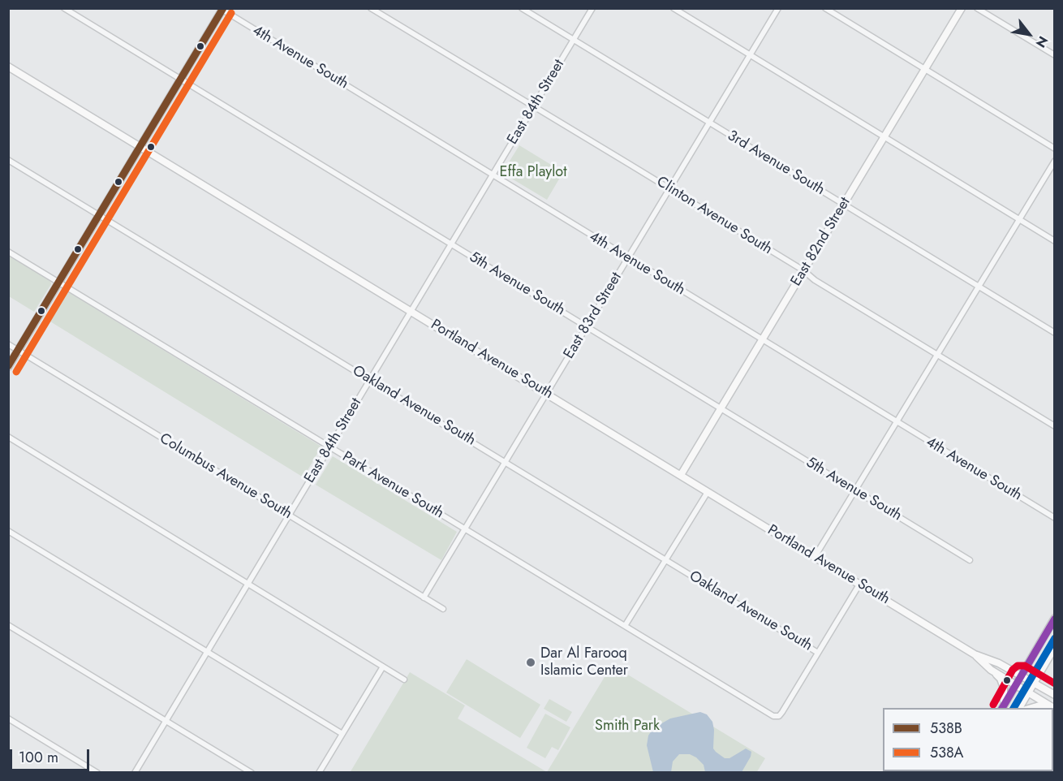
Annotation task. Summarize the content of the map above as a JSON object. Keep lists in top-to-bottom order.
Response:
{
  "streets": {
    "main road": ["East 82nd Street", "Portland Avenue South"],
    "street": [
      "4th Avenue South",
      "East 84th Street",
      "3rd Avenue South",
      "Clinton Avenue South",
      "5th Avenue South",
      "East 83rd Street",
      "Oakland Avenue South",
      "Columbus Avenue South",
      "Park Avenue South"
    ]
  },
  "crossings": [
    ["4th Avenue South", "East 84th Street"],
    ["4th Avenue South", "East 82nd Street"],
    ["4th Avenue South", "East 83rd Street"],
    ["East 84th Street", "3rd Avenue South"],
    ["East 84th Street", "Clinton Avenue South"],
    ["East 84th Street", "5th Avenue South"],
    ["East 84th Street", "Portland Avenue South"],
    ["East 84th Street", "Oakland Avenue South"],
    ["East 84th Street", "Columbus Avenue South"],
    ["East 84th Street", "Park Avenue South"],
    ["3rd Avenue South", "East 82nd Street"],
    ["3rd Avenue South", "East 83rd Street"],
    ["Clinton Avenue South", "East 82nd Street"],
    ["Clinton Avenue South", "East 83rd Street"],
    ["East 82nd Street", "5th Avenue South"],
    ["East 82nd Street", "Portland Avenue South"],
    ["5th Avenue South", "East 83rd Street"],
    ["East 83rd Street", "Portland Avenue South"],
    ["East 83rd Street", "Oakland Avenue South"],
    ["East 83rd Street", "Columbus Avenue South"],
    ["East 83rd Street", "Park Avenue South"],
    ["Oakland Avenue South", "Park Avenue South"]
  ],
  "parks": ["Effa Playlot", "Smith Park"],
  "places": ["Dar Al Farooq Islamic Center"],
  "lines": ["transit line 538B", "transit line 538A"],
  "legend": ["538B", "538A"],
  "scale_bar": "100 m",
  "north": "bottom right"
}
